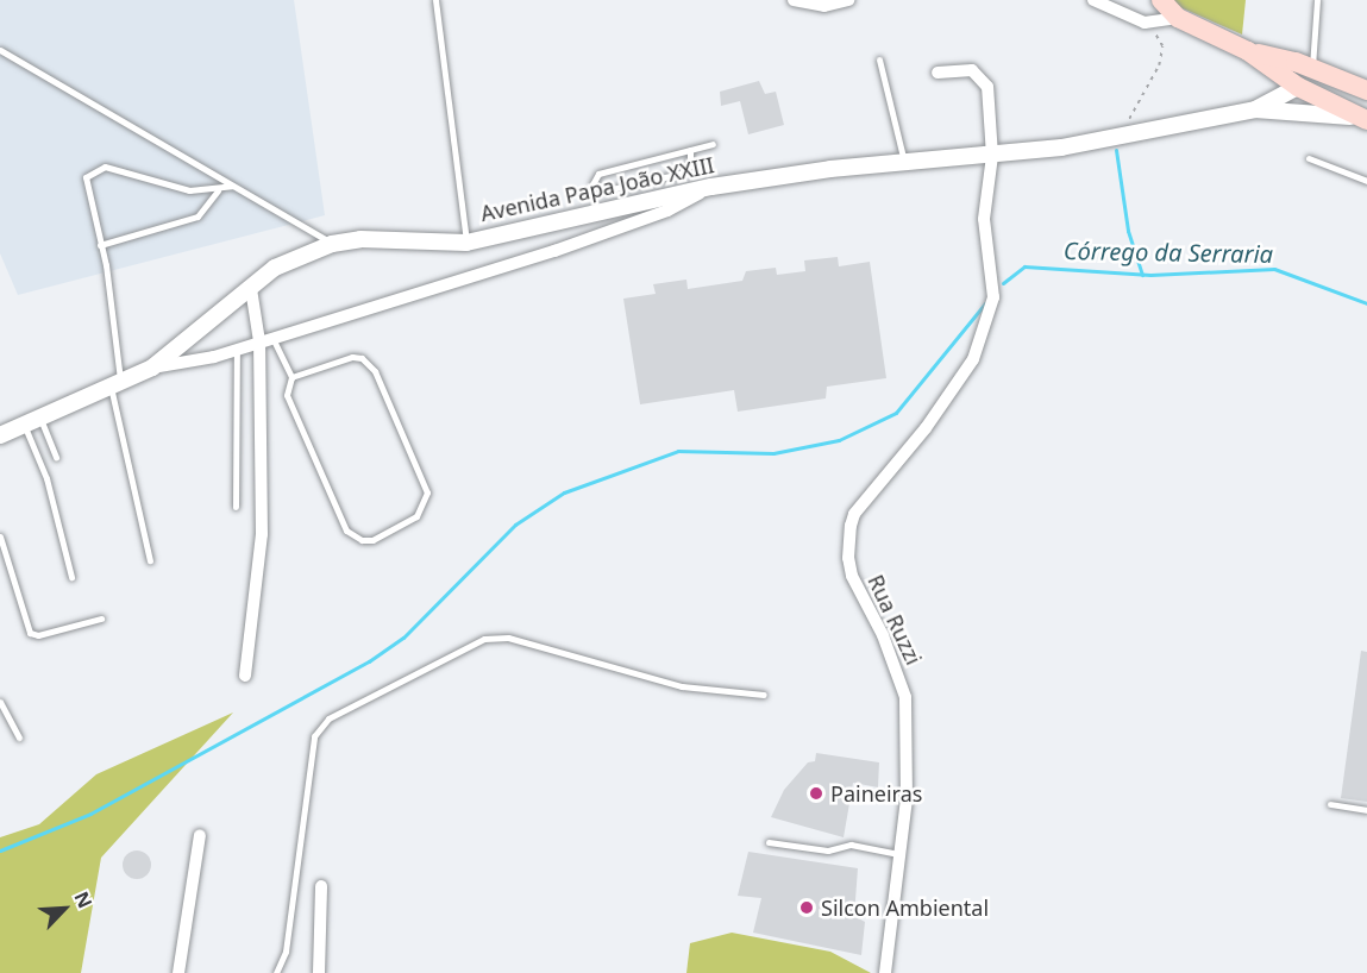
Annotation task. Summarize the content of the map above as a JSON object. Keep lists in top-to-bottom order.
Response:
{
  "streets": {
    "main road": ["Avenida Papa João XXIII"],
    "street": ["Rua Ruzzi"]
  },
  "crossings": [
    ["Avenida Papa João XXIII", "Rua Ruzzi"]
  ],
  "water": ["Córrego da Serraria"],
  "places": ["Paineiras", "Silcon Ambiental"],
  "north": "top right"
}
